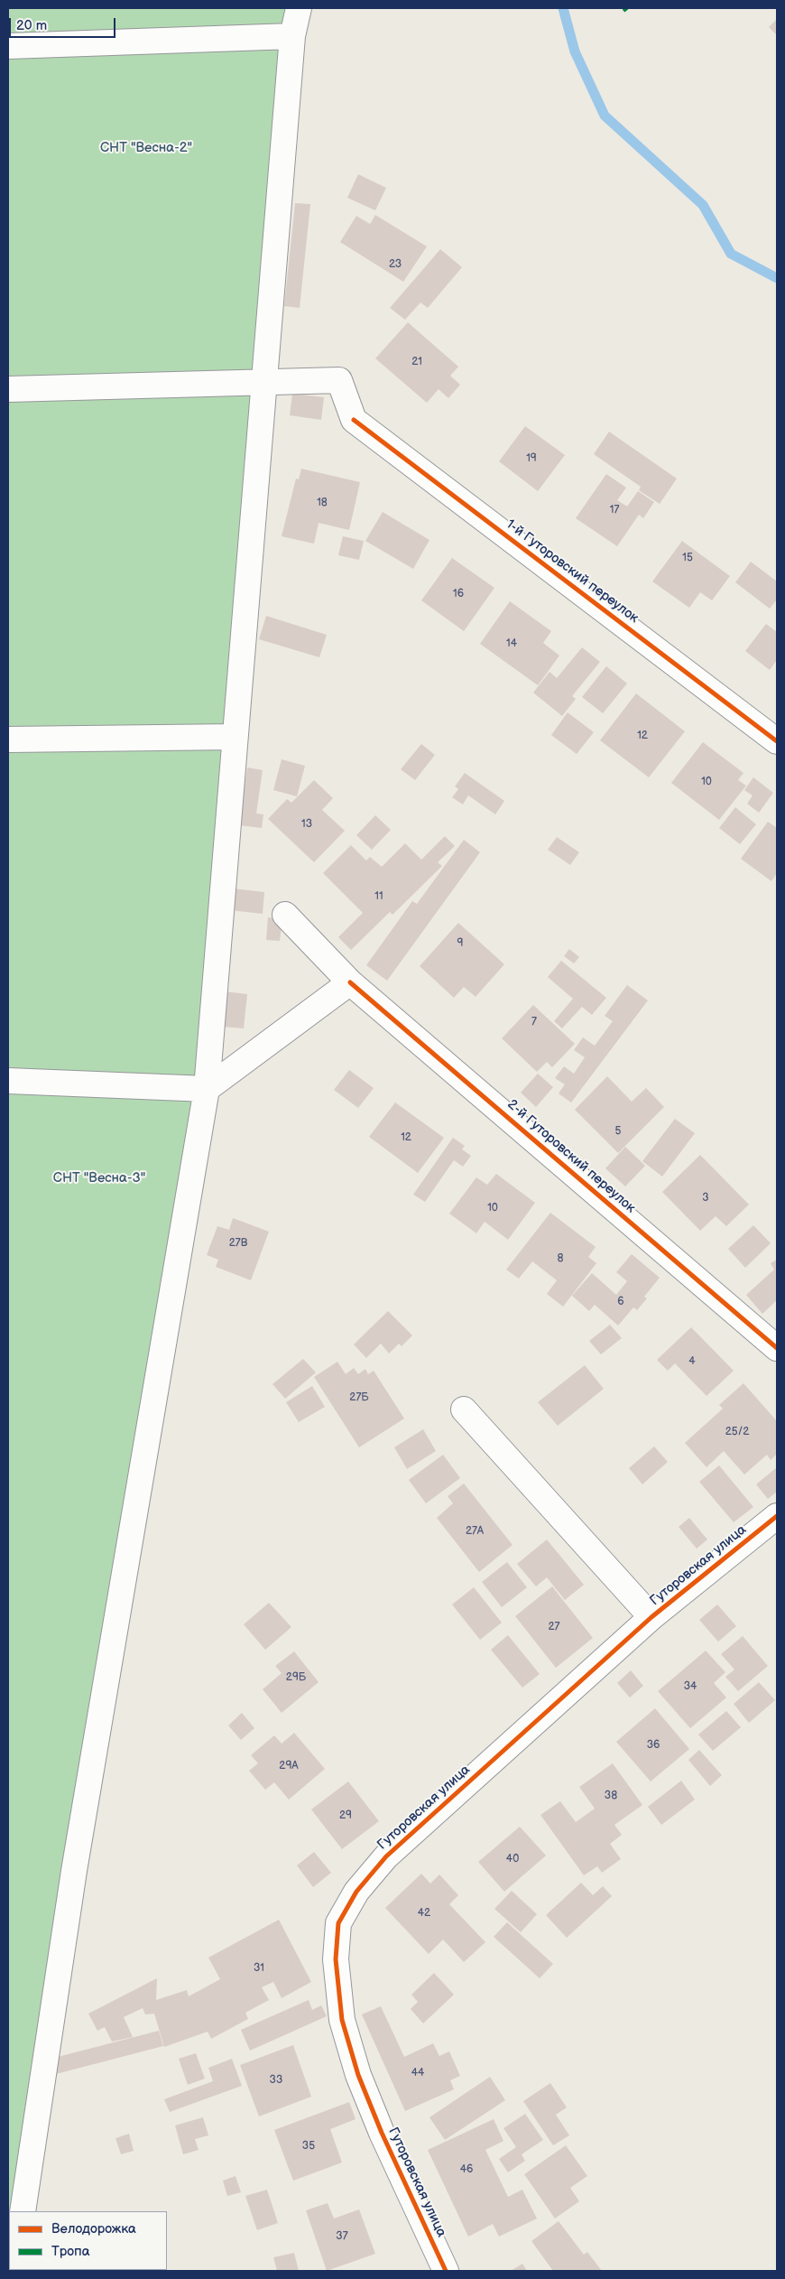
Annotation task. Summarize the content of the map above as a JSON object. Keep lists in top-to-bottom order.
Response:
{
  "streets": {
    "street": ["1-й Гуторовский переулок", "2-й Гуторовский переулок", "Гуторовская улица"]
  },
  "parks": ["СНТ \"Весна-2\"", "СНТ \"Весна-3\""],
  "house_numbers": [
    "23",
    "21",
    "19",
    "18",
    "17",
    "15",
    "16",
    "14",
    "12",
    "10",
    "13",
    "11",
    "9",
    "7",
    "5",
    "12",
    "3",
    "10",
    "27В",
    "8",
    "6",
    "4",
    "27Б",
    "25/2",
    "27А",
    "27",
    "29Б",
    "34",
    "36",
    "29А",
    "38",
    "29",
    "40",
    "42",
    "31",
    "44",
    "33",
    "35",
    "46",
    "37"
  ],
  "legend": ["Велодорожка", "Тропа"],
  "scale_bar": "20 m"
}
